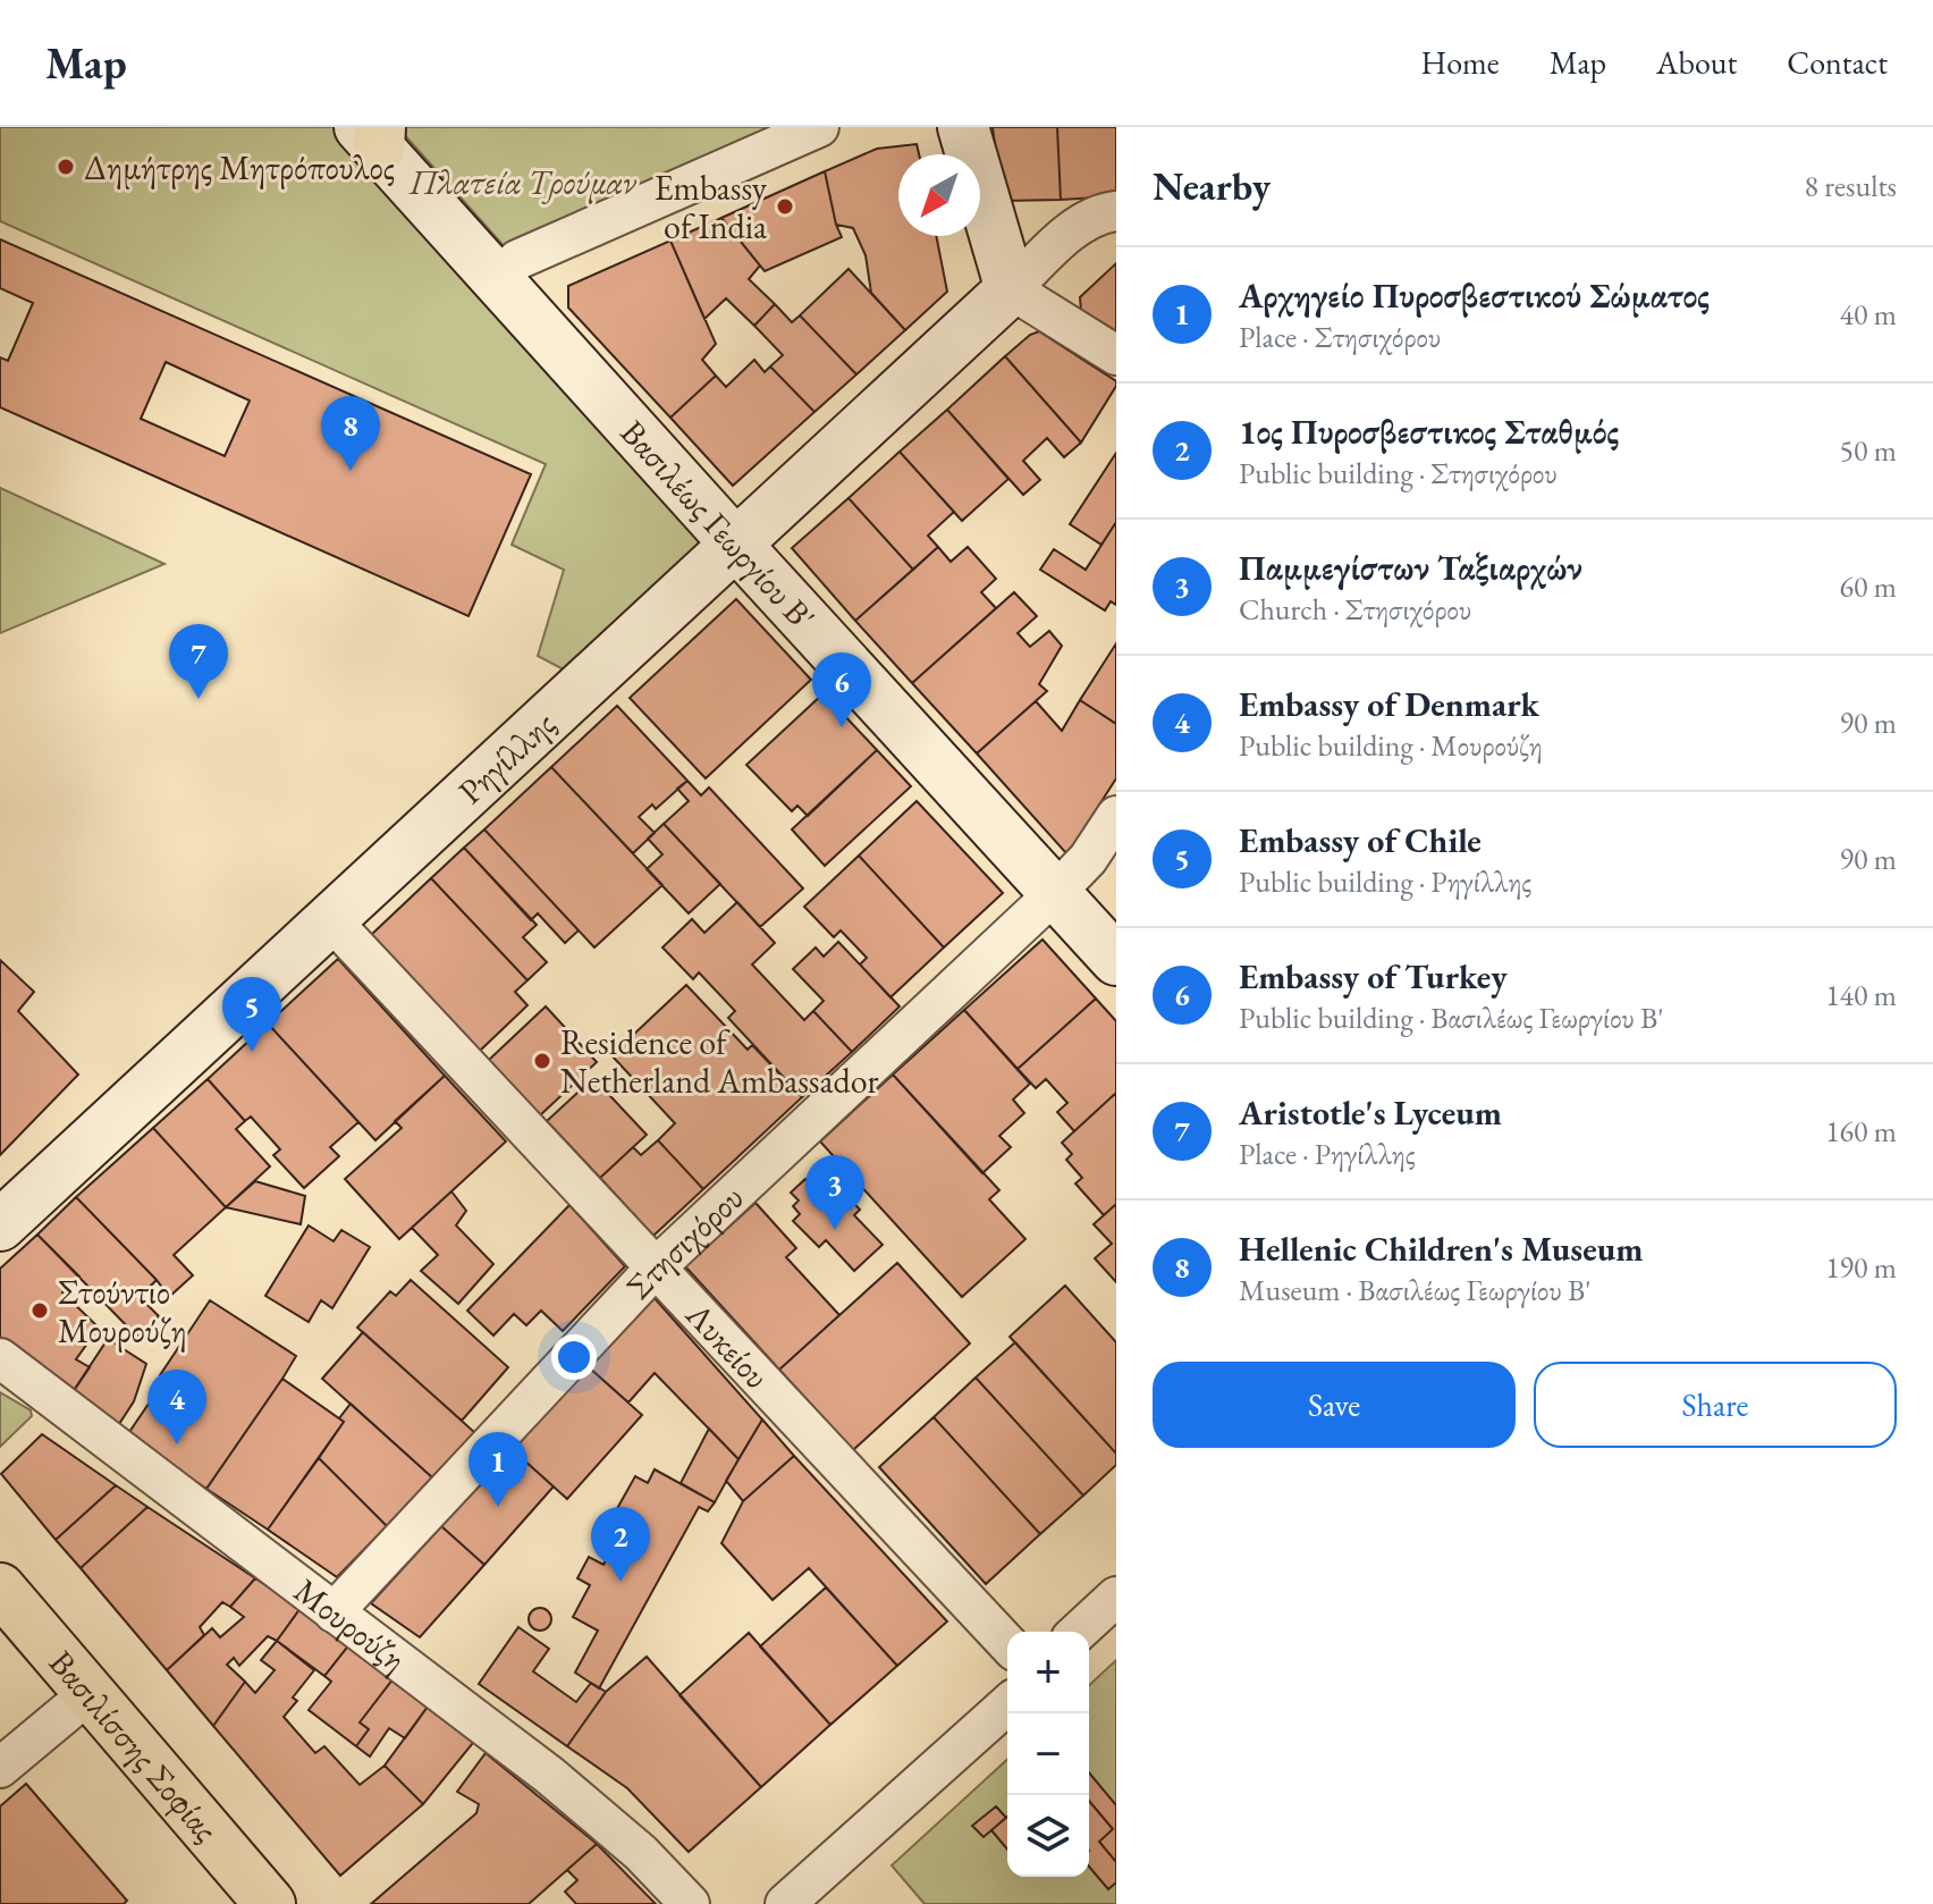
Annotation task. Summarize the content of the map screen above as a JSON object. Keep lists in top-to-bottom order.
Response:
{
  "streets": {
    "main road": ["Βασιλίσσης Σοφίας"],
    "street": [
      "Βασιλέως Γεωργίου Β'",
      "Ρηγίλλης",
      "Στησιχόρου",
      "Λυκείου",
      "Μουρούζη"
    ]
  },
  "crossings": [
    ["Βασιλέως Γεωργίου Β'", "Ρηγίλλης"],
    ["Βασιλέως Γεωργίου Β'", "Στησιχόρου"],
    ["Ρηγίλλης", "Λυκείου"],
    ["Στησιχόρου", "Λυκείου"],
    ["Στησιχόρου", "Μουρούζη"]
  ],
  "parks": ["Πλατεία Τρούμαν"],
  "places": [
    "Δημήτρης Μητρόπουλος",
    "Embassy of India",
    "Residence of Netherland Ambassador",
    "Στούντιο Μουρούζη"
  ],
  "north": "bottom left",
  "page": {
    "header": "Map",
    "nav": [
      "Home",
      "Map",
      "About",
      "Contact"
    ],
    "heading": ["Nearby", "8 results"],
    "list": [
      {
        "mark": "1",
        "name": "Αρχηγείο Πυροσβεστικού Σώματος",
        "note": "Place · Στησιχόρου",
        "value": "40 m"
      },
      {
        "mark": "2",
        "name": "1ος Πυροσβεστικος Σταθμός",
        "note": "Public building · Στησιχόρου",
        "value": "50 m"
      },
      {
        "mark": "3",
        "name": "Παμμεγίστων Ταξιαρχών",
        "note": "Church · Στησιχόρου",
        "value": "60 m"
      },
      {
        "mark": "4",
        "name": "Embassy of Denmark",
        "note": "Public building · Μουρούζη",
        "value": "90 m"
      },
      {
        "mark": "5",
        "name": "Embassy of Chile",
        "note": "Public building · Ρηγίλλης",
        "value": "90 m"
      },
      {
        "mark": "6",
        "name": "Embassy of Turkey",
        "note": "Public building · Βασιλέως Γεωργίου Β'",
        "value": "140 m"
      },
      {
        "mark": "7",
        "name": "Aristotle's Lyceum",
        "note": "Place · Ρηγίλλης",
        "value": "160 m"
      },
      {
        "mark": "8",
        "name": "Hellenic Children's Museum",
        "note": "Museum · Βασιλέως Γεωργίου Β'",
        "value": "190 m"
      }
    ],
    "pins": [
      "8",
      "7",
      "6",
      "5",
      "3",
      "4",
      "1",
      "2"
    ],
    "buttons": ["Save", "Share"],
    "map_buttons": ["+", "−"]
  }
}
